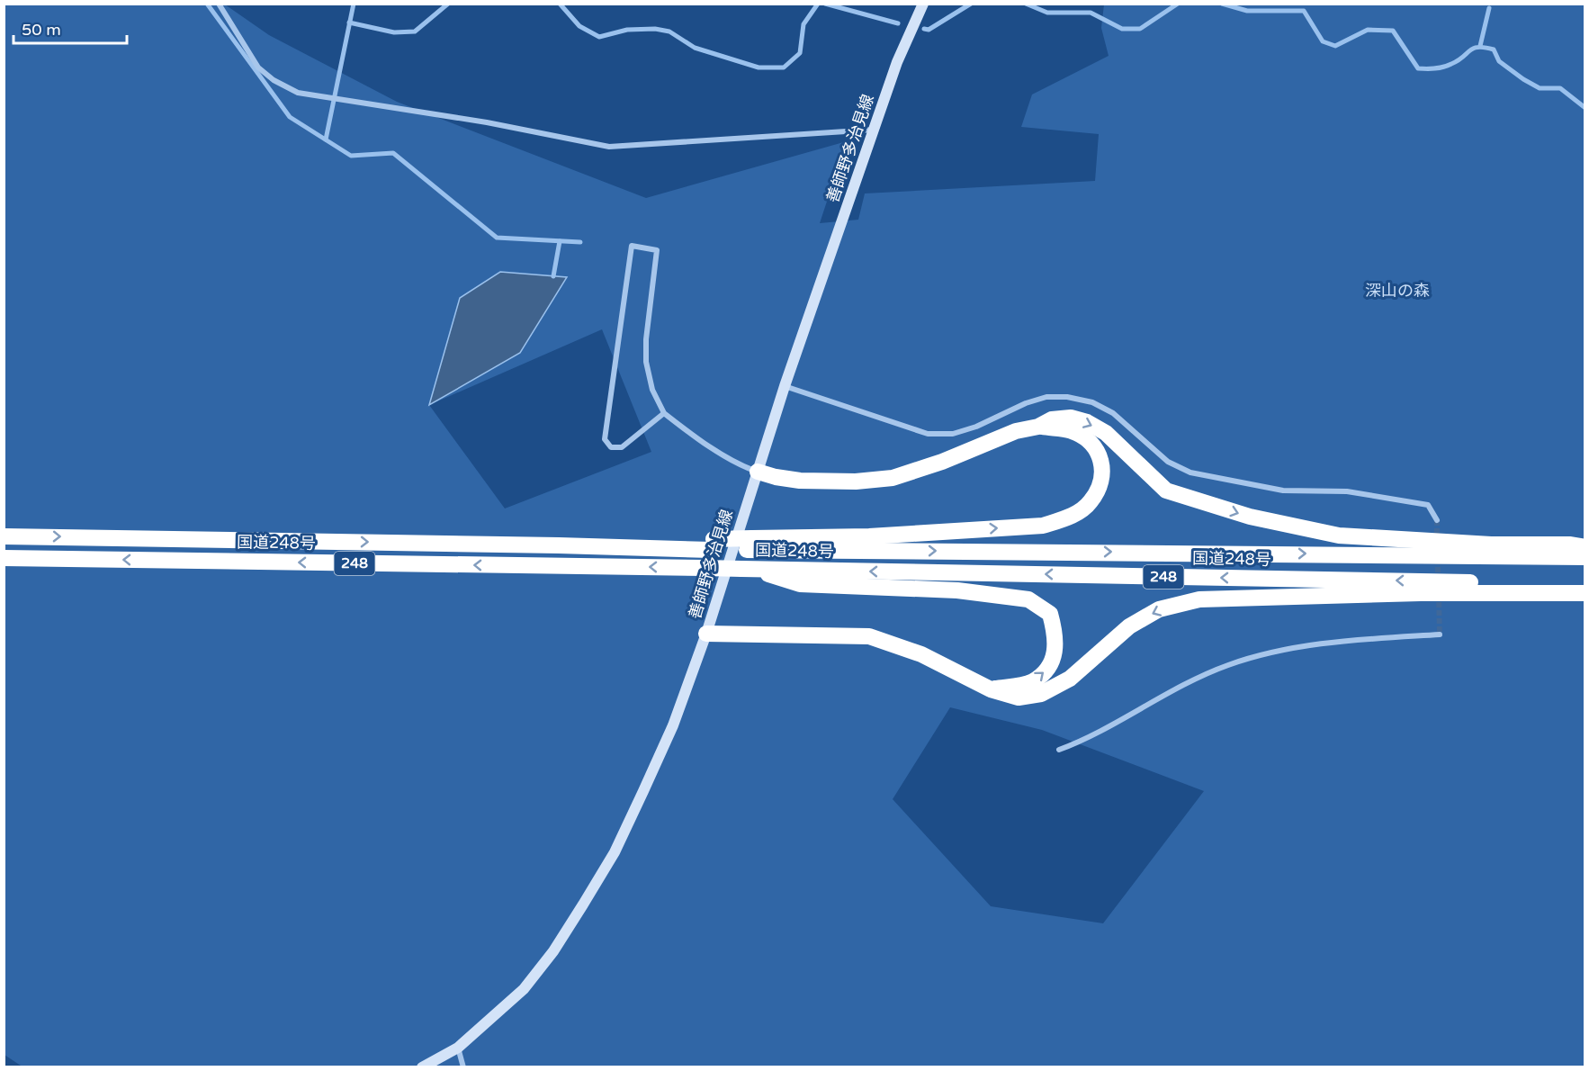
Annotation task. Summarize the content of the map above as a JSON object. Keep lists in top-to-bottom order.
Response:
{
  "streets": {
    "highway": ["国道248号", "248"],
    "main road": ["善師野多治見線"]
  },
  "parks": ["深山の森"],
  "scale_bar": "50 m"
}
